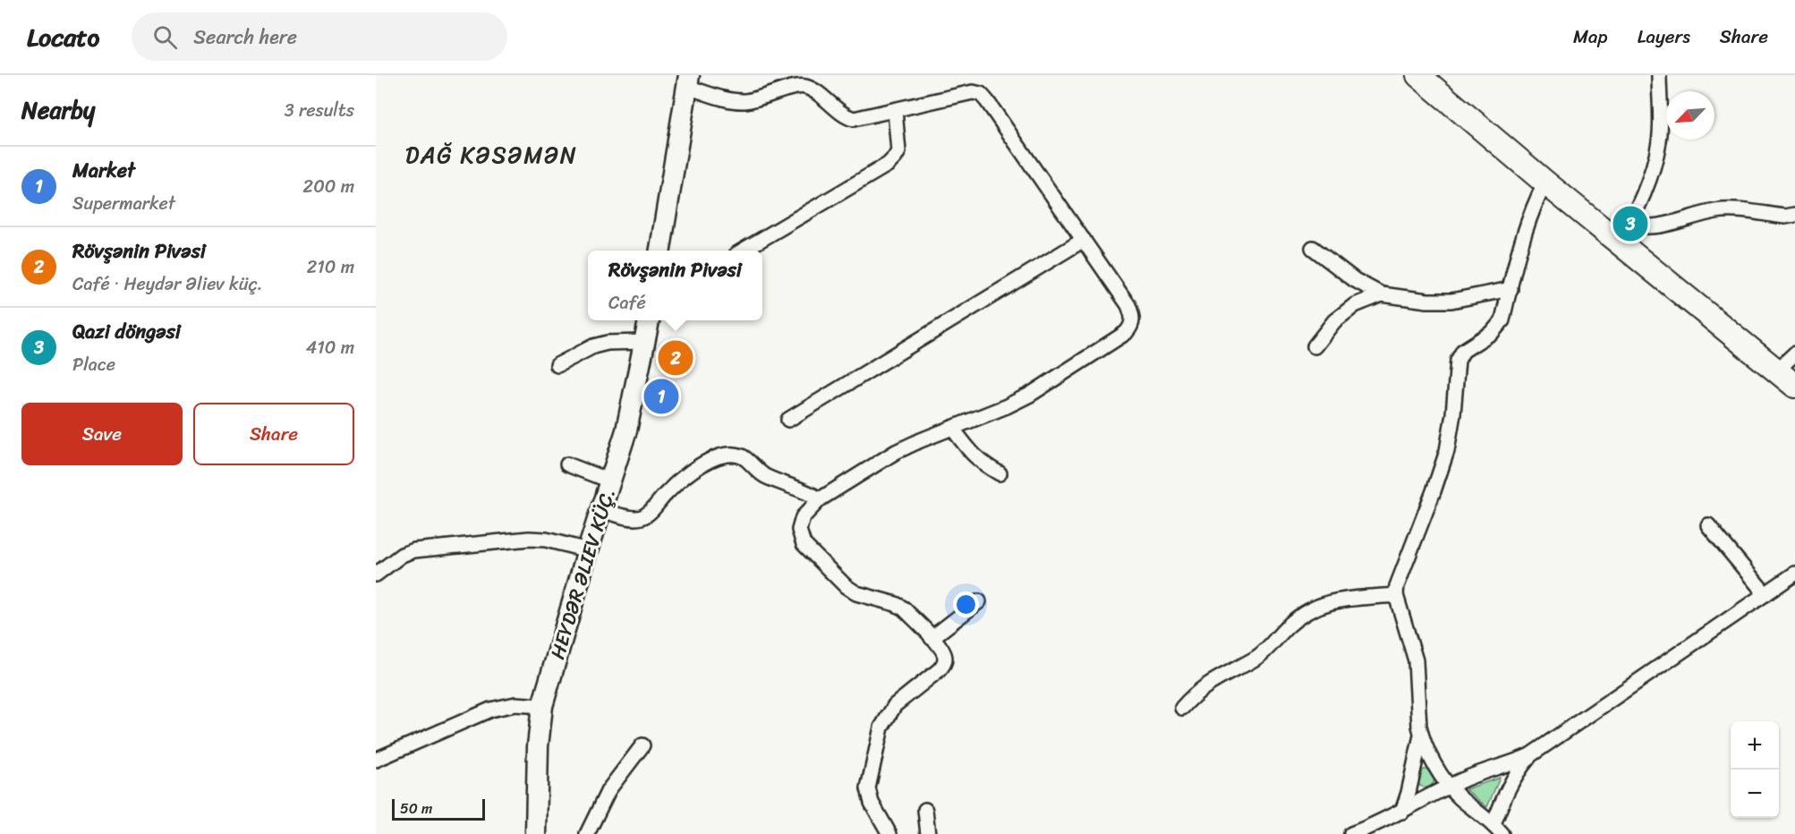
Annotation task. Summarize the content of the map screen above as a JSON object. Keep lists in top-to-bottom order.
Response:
{
  "streets": {
    "main road": ["HEYDƏR ƏLIEV KÜÇ."]
  },
  "districts": ["DAĞ KƏSƏMƏN"],
  "scale_bar": "50 m",
  "north": "bottom left",
  "page": {
    "header": "Locato",
    "search": "Search here",
    "nav": ["Map", "Layers", "Share"],
    "heading": ["Nearby", "3 results"],
    "list": [
      {
        "mark": "1",
        "name": "Market",
        "note": "Supermarket",
        "value": "200 m"
      },
      {
        "mark": "2",
        "name": "Rövşənin Pivəsi",
        "note": "Café · Heydər Əliev küç.",
        "value": "210 m"
      },
      {
        "mark": "3",
        "name": "Qazi döngəsi",
        "note": "Place",
        "value": "410 m"
      }
    ],
    "pins": ["3", "2", "1"],
    "popup": ["Rövşənin Pivəsi", "Café"],
    "buttons": ["Save", "Share"],
    "map_buttons": ["+", "−"],
    "scale": "50 m"
  }
}
